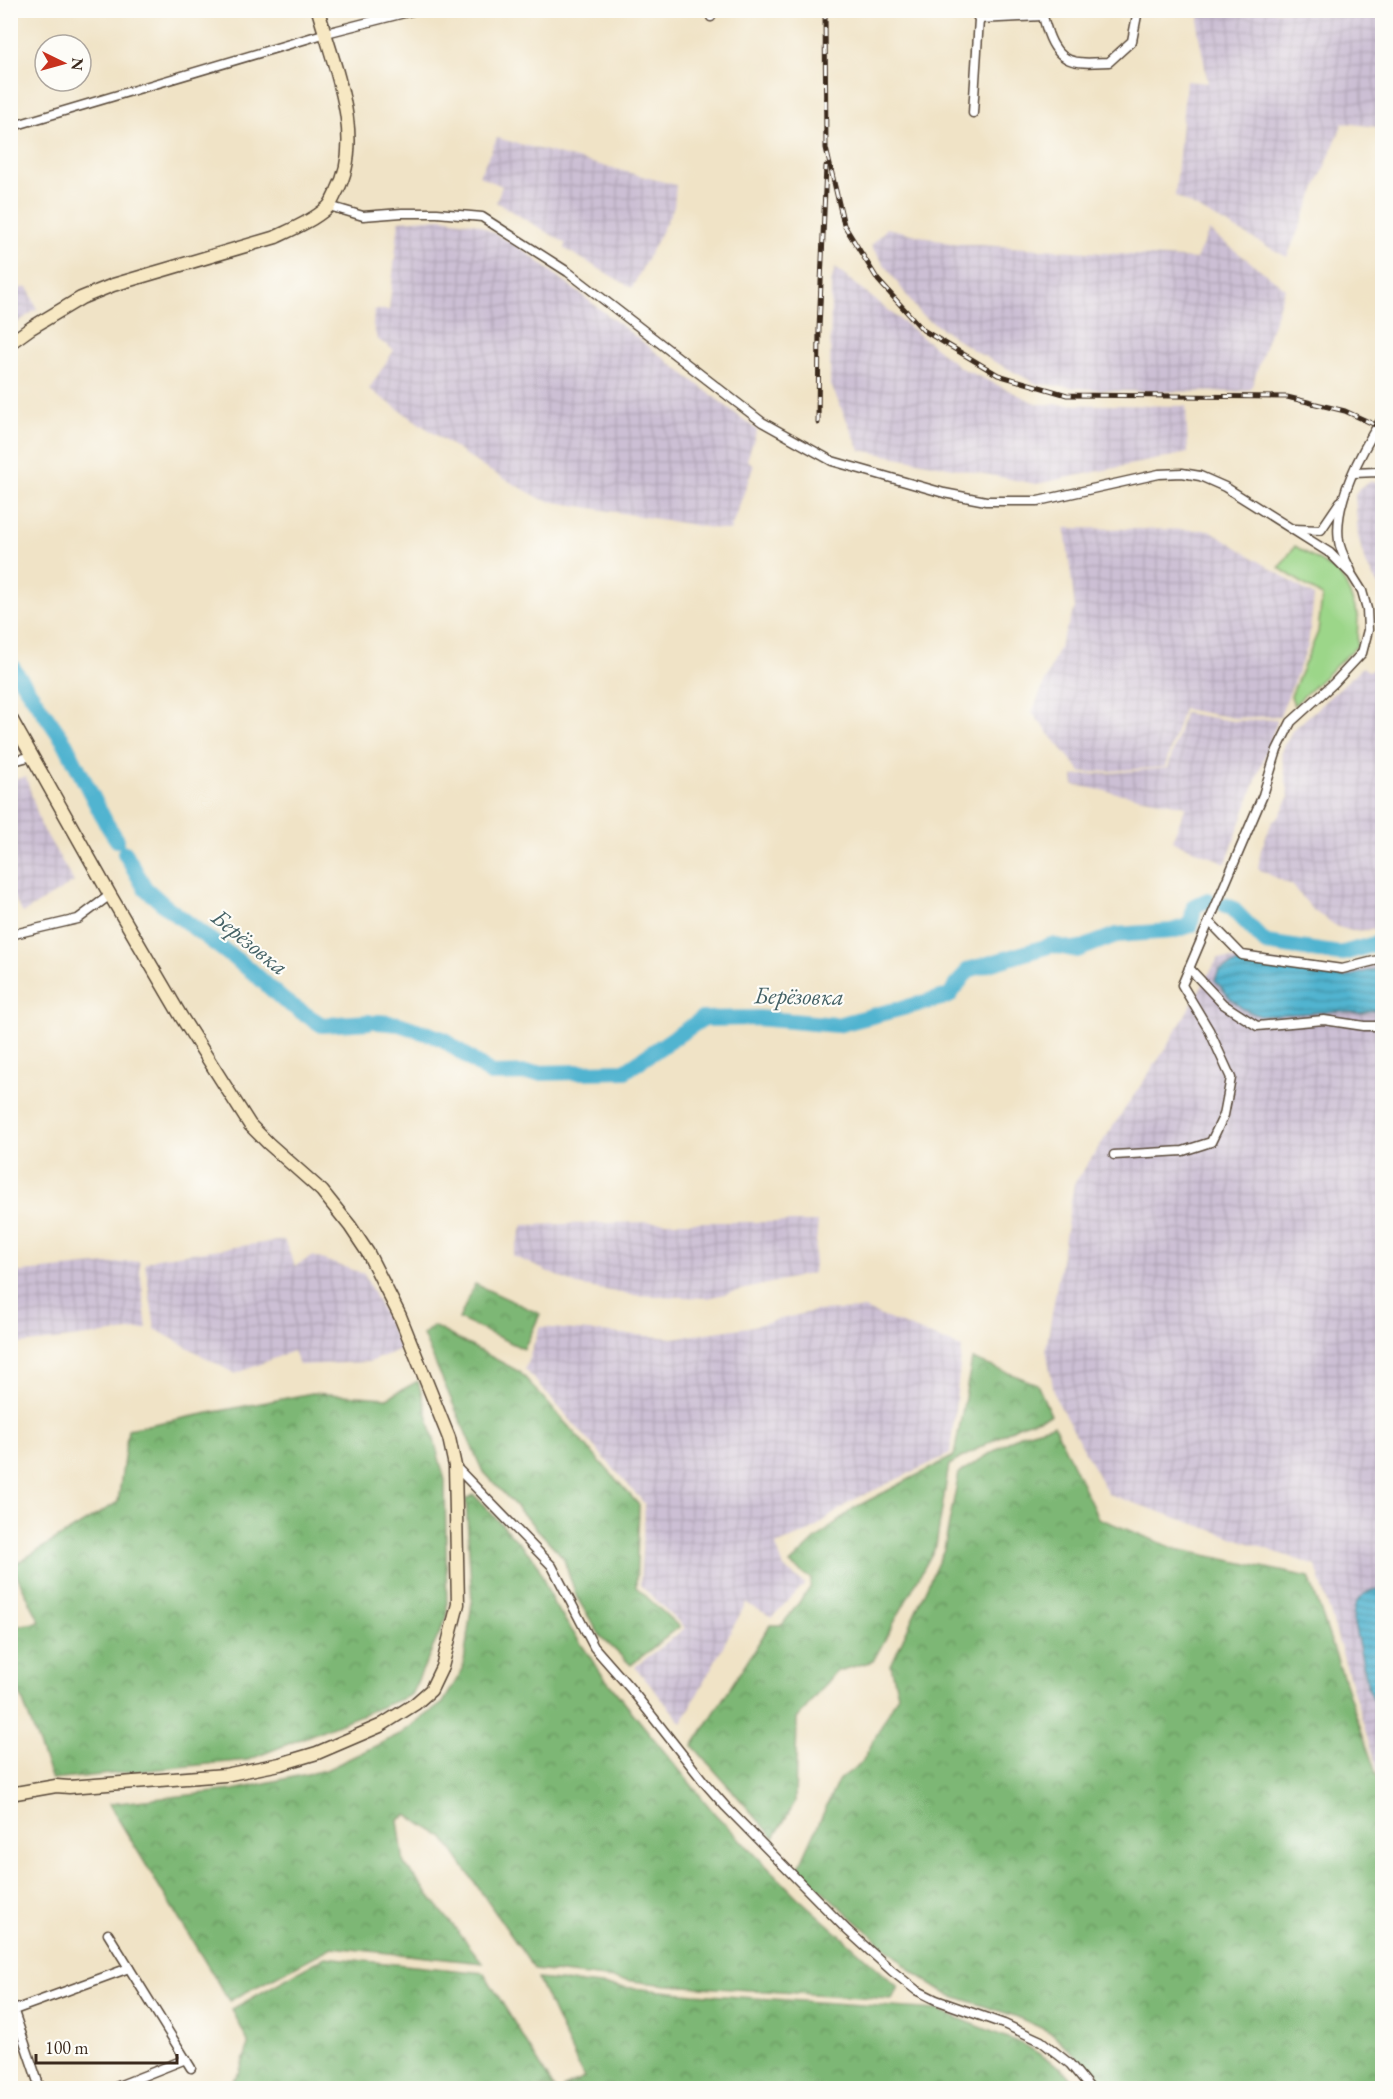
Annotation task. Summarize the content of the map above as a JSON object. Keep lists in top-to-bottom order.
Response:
{
  "water": ["Берёзовка"],
  "scale_bar": "100 m",
  "north": "right"
}
